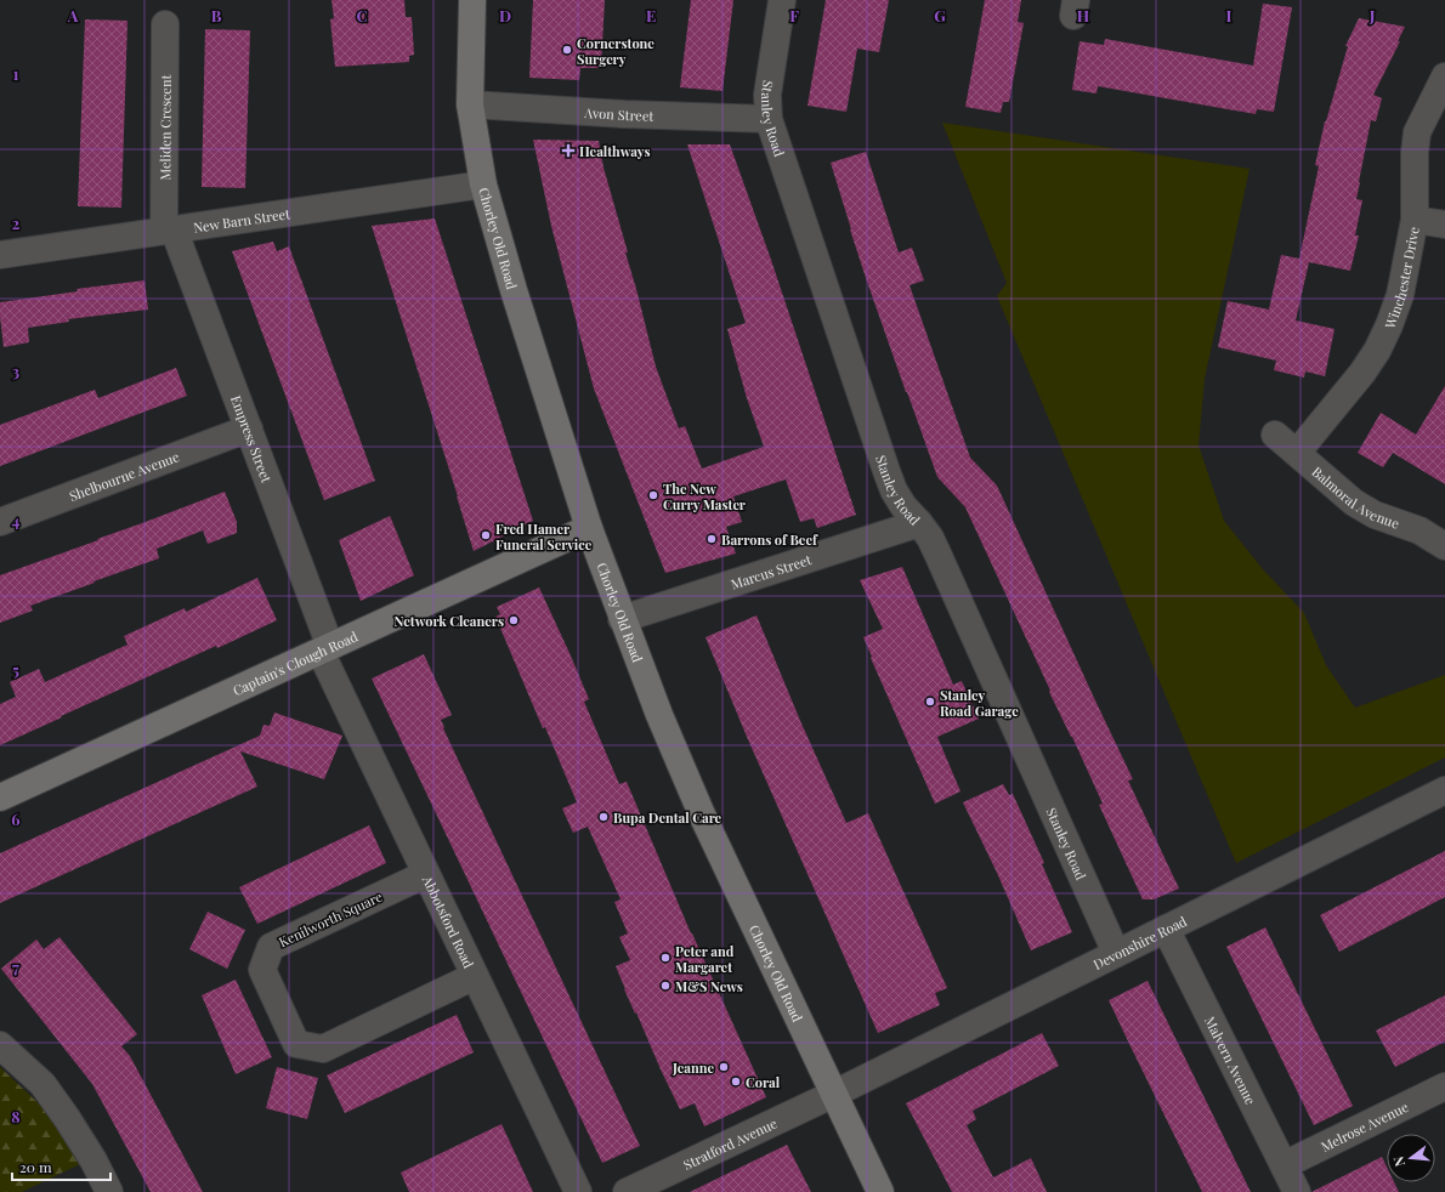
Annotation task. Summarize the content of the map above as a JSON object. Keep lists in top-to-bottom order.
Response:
{
  "streets": {
    "main road": ["Chorley Old Road", "Captain's Clough Road"],
    "street": [
      "Avon Street",
      "Stanley Road",
      "Meliden Crescent",
      "New Barn Street",
      "Winchester Drive",
      "Empress Street",
      "Shelbourne Avenue",
      "Balmoral Avenue",
      "Marcus Street",
      "Kenilworth Square",
      "Abbotsford Road",
      "Devonshire Road",
      "Malvern Avenue",
      "Melrose Avenue",
      "Stratford Avenue"
    ]
  },
  "crossings": [
    ["Avon Street", "Stanley Road"],
    ["Avon Street", "Chorley Old Road"],
    ["Stanley Road", "Marcus Street"],
    ["Stanley Road", "Devonshire Road"],
    ["Meliden Crescent", "New Barn Street"],
    ["Meliden Crescent", "Empress Street"],
    ["New Barn Street", "Chorley Old Road"],
    ["New Barn Street", "Empress Street"],
    ["Chorley Old Road", "Marcus Street"],
    ["Chorley Old Road", "Captain's Clough Road"],
    ["Chorley Old Road", "Devonshire Road"],
    ["Chorley Old Road", "Stratford Avenue"],
    ["Winchester Drive", "Balmoral Avenue"],
    ["Empress Street", "Shelbourne Avenue"],
    ["Empress Street", "Captain's Clough Road"],
    ["Empress Street", "Abbotsford Road"],
    ["Captain's Clough Road", "Abbotsford Road"],
    ["Kenilworth Square", "Abbotsford Road"],
    ["Devonshire Road", "Malvern Avenue"],
    ["Devonshire Road", "Stratford Avenue"],
    ["Malvern Avenue", "Melrose Avenue"]
  ],
  "places": {
    "other": [
      "Cornerstone Surgery",
      "The New Curry Master",
      "Fred Hamer Funeral Service",
      "Barrons of Beef",
      "Network Cleaners",
      "Stanley Road Garage",
      "Bupa Dental Care",
      "Peter and Margaret",
      "M&S News",
      "Jeanne",
      "Coral"
    ],
    "health": ["Healthways"]
  },
  "scale_bar": "20 m",
  "north": "left",
  "grid": {
    "columns": [
      "A",
      "B",
      "C",
      "D",
      "E",
      "F",
      "G",
      "H",
      "I",
      "J"
    ],
    "rows": [
      "1",
      "2",
      "3",
      "4",
      "5",
      "6",
      "7",
      "8"
    ]
  }
}
